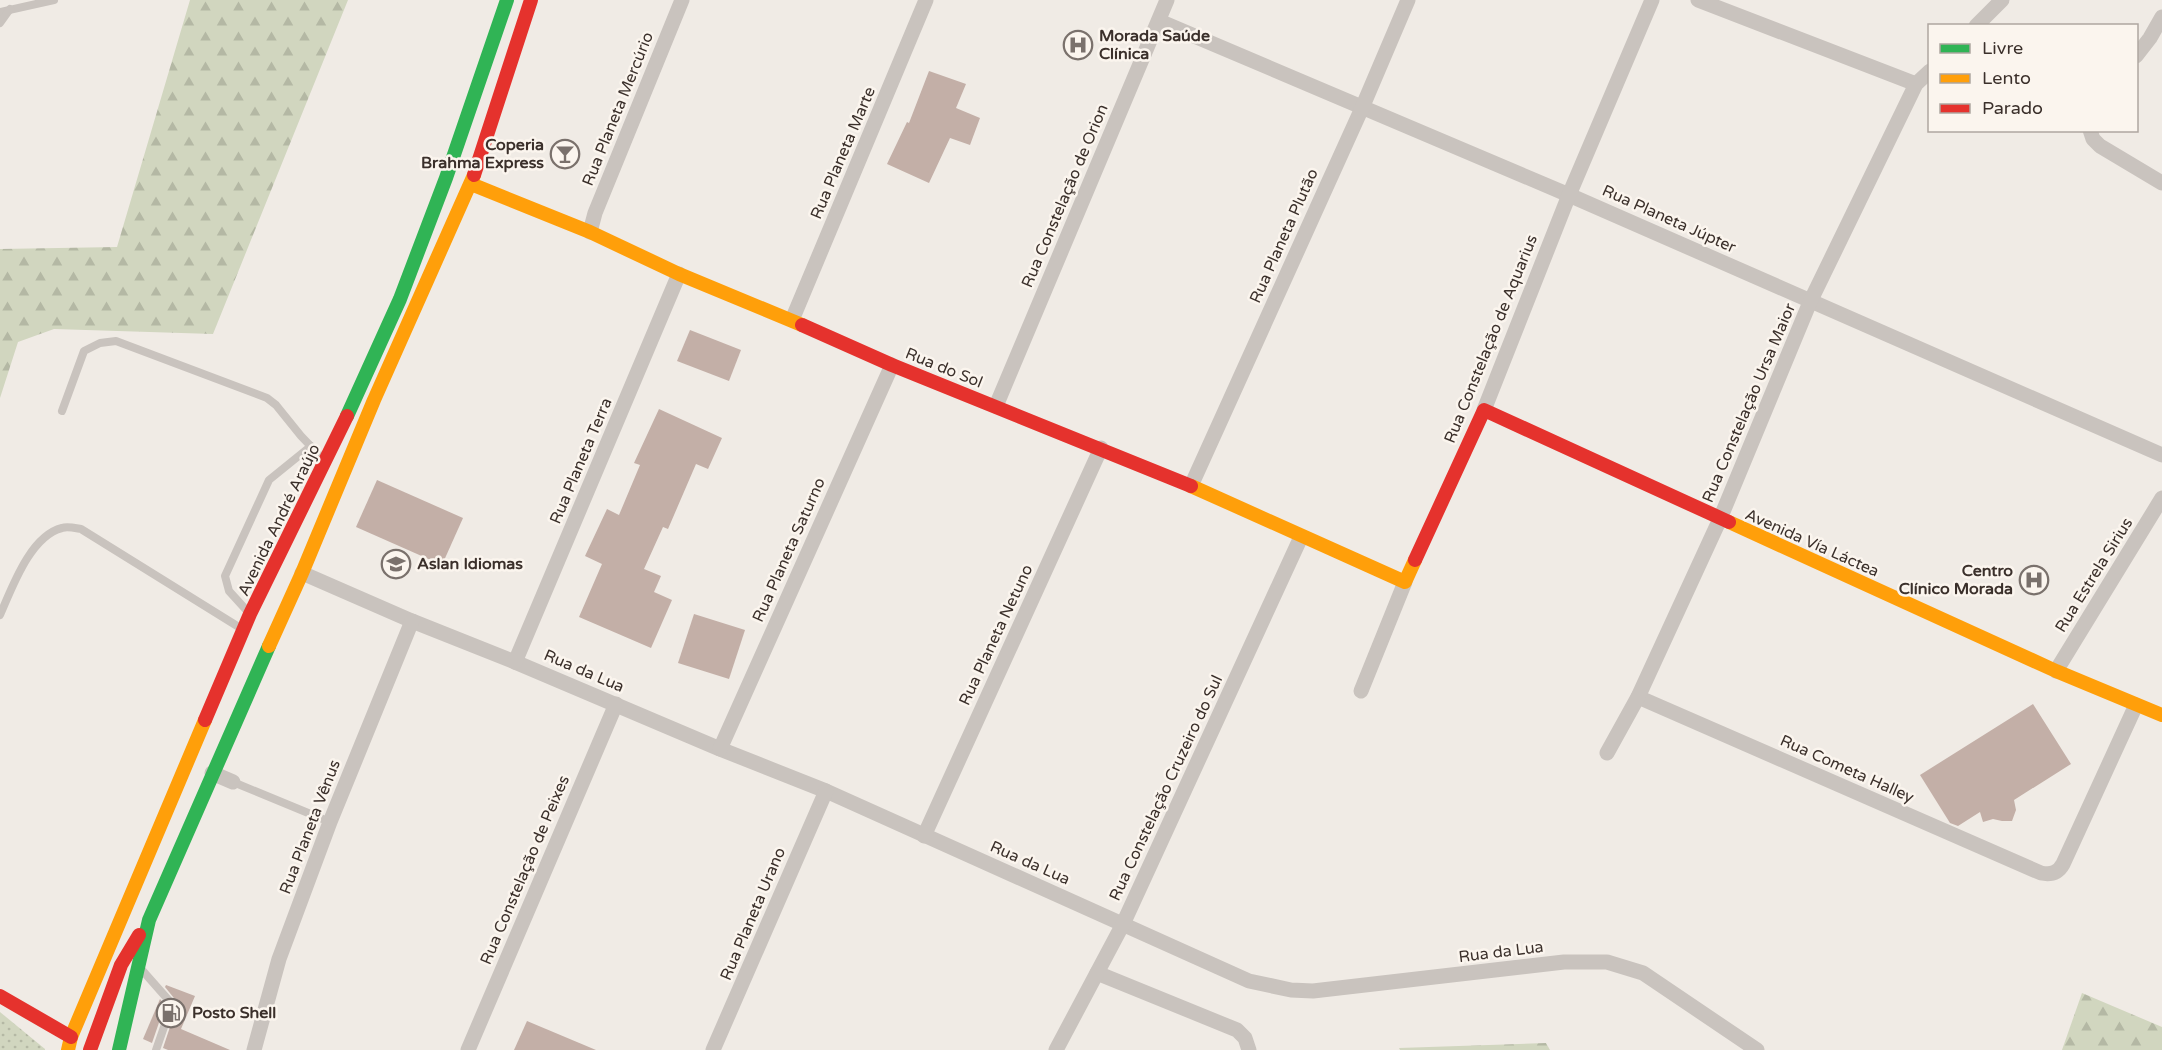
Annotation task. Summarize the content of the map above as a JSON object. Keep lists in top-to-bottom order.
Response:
{
  "streets": {
    "main road": [
      "Rua Constelação de Aquarius",
      "Rua do Sol",
      "Avenida André Araújo",
      "Avenida Vía Láctea"
    ],
    "street": [
      "Rua Planeta Mercúrio",
      "Rua Planeta Marte",
      "Rua Constelação de Orion",
      "Rua Planeta Júpter",
      "Rua Planeta Plutão",
      "Rua Constelação Ursa Maior",
      "Rua Planeta Terra",
      "Rua Planeta Saturno",
      "Rua Estrela Sirius",
      "Rua Planeta Netuno",
      "Rua da Lua",
      "Rua Cometa Halley",
      "Rua Constelação Cruzeiro do Sul",
      "Rua Planeta Vênus",
      "Rua Constelação de Peixes",
      "Rua Planeta Urano"
    ]
  },
  "crossings": [
    ["Rua Planeta Mercúrio", "Rua do Sol"],
    ["Rua Planeta Marte", "Rua do Sol"],
    ["Rua Constelação de Orion", "Rua Planeta Júpter"],
    ["Rua Constelação de Orion", "Rua do Sol"],
    ["Rua Planeta Júpter", "Rua Planeta Plutão"],
    ["Rua Planeta Júpter", "Rua Constelação de Aquarius"],
    ["Rua Planeta Júpter", "Rua Constelação Ursa Maior"],
    ["Rua Planeta Plutão", "Rua do Sol"],
    ["Rua Constelação de Aquarius", "Rua do Sol"],
    ["Rua Constelação de Aquarius", "Avenida Vía Láctea"],
    ["Rua do Sol", "Rua Planeta Terra"],
    ["Rua do Sol", "Rua Planeta Saturno"],
    ["Rua do Sol", "Rua Planeta Netuno"],
    ["Rua do Sol", "Rua Constelação Cruzeiro do Sul"],
    ["Rua Constelação Ursa Maior", "Avenida Vía Láctea"],
    ["Rua Constelação Ursa Maior", "Rua Cometa Halley"],
    ["Rua Planeta Terra", "Rua da Lua"],
    ["Avenida Vía Láctea", "Rua Estrela Sirius"],
    ["Avenida Vía Láctea", "Rua Cometa Halley"],
    ["Rua Planeta Saturno", "Rua da Lua"],
    ["Rua Planeta Netuno", "Rua da Lua"],
    ["Rua da Lua", "Rua Constelação Cruzeiro do Sul"],
    ["Rua da Lua", "Rua Planeta Vênus"],
    ["Rua da Lua", "Rua Constelação de Peixes"],
    ["Rua da Lua", "Rua Planeta Urano"]
  ],
  "places": {
    "hospital": ["Morada Saúde Clínica", "Centro Clínico Morada"],
    "bar": ["Coperia Brahma Express"],
    "school or university": ["Aslan Idiomas"],
    "fuel station": ["Posto Shell"]
  },
  "legend": ["Livre", "Lento", "Parado"]
}
